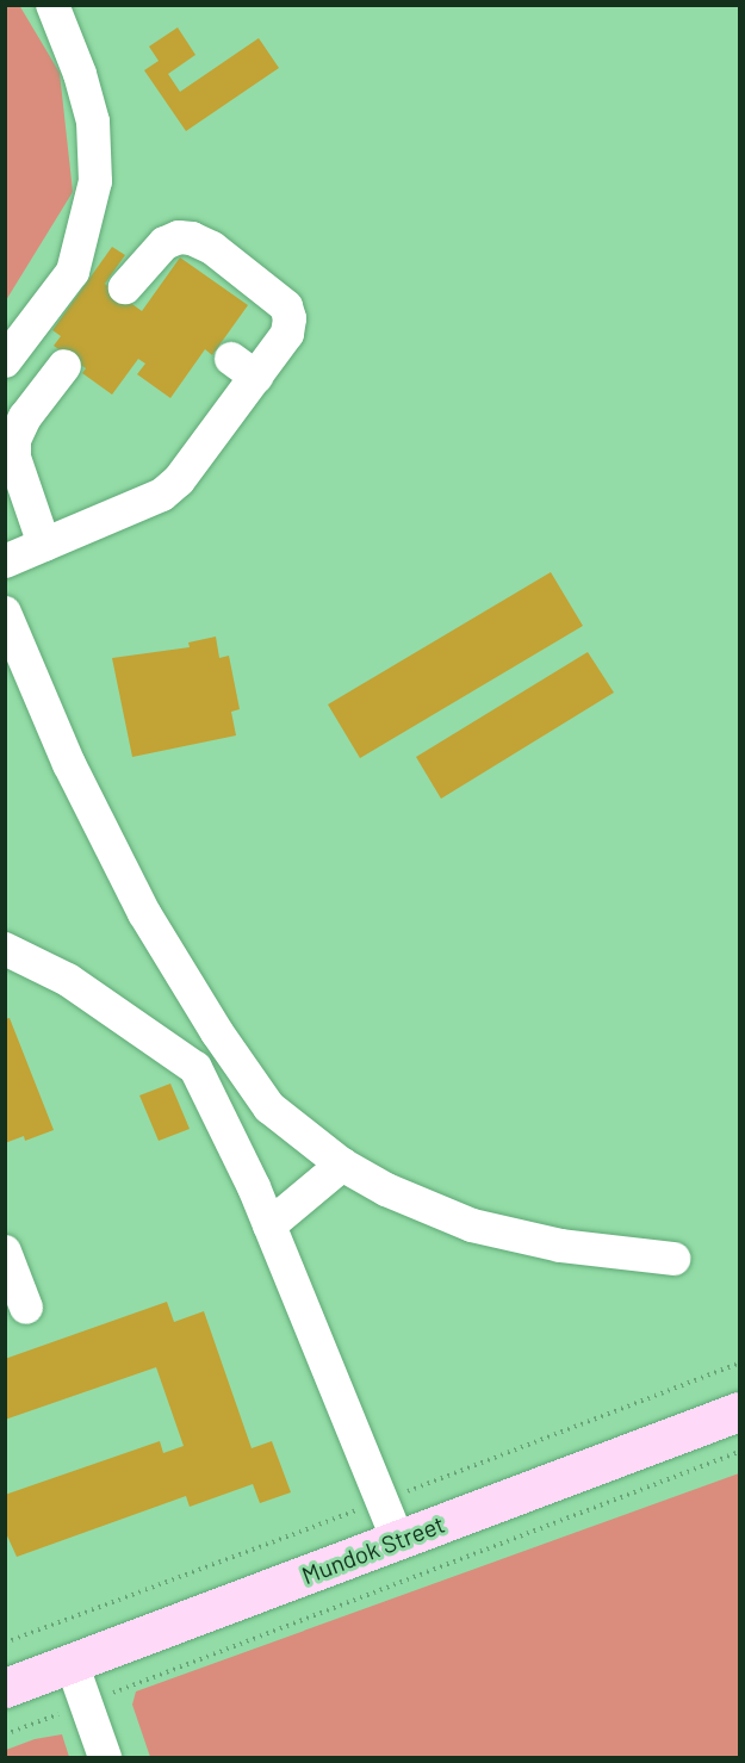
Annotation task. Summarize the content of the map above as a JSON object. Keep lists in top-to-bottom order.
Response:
{
  "streets": {
    "main road": ["Mundok Street"]
  }
}
